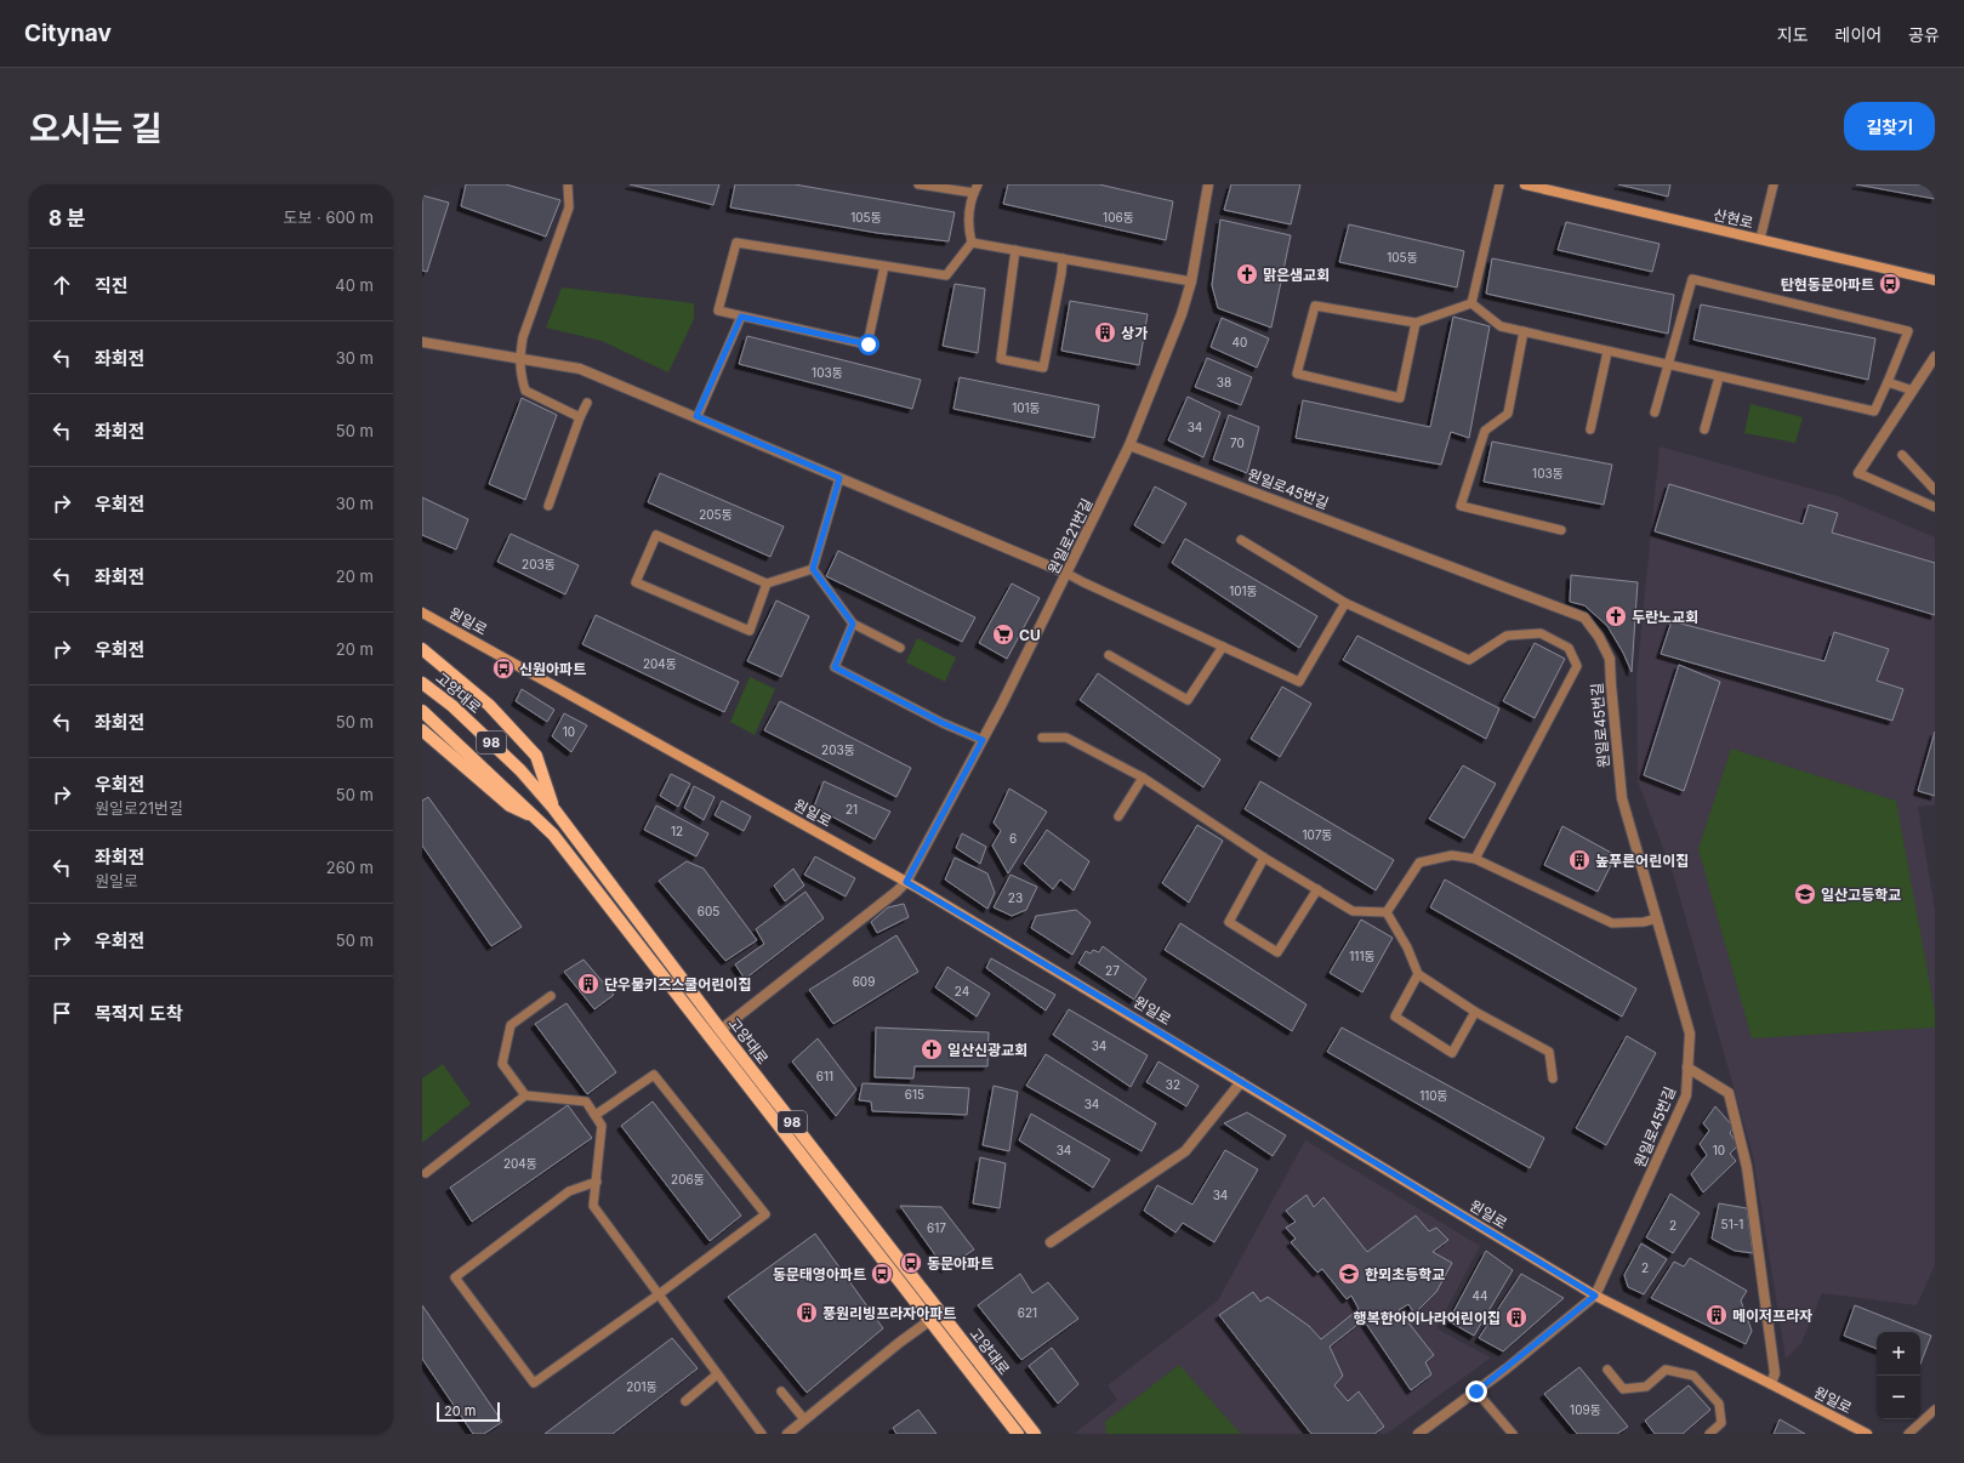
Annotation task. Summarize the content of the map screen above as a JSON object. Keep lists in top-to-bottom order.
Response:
{
  "streets": {
    "main road": ["고양대로", "98"],
    "street": [
      "산현로",
      "원일로45번길",
      "원일로21번길",
      "원일로"
    ]
  },
  "crossings": [
    ["원일로45번길", "원일로21번길"],
    ["원일로45번길", "원일로"],
    ["원일로21번길", "원일로"],
    ["원일로21번길", "고양대로"]
  ],
  "places": {
    "church": ["맑은샘교회", "두란노교회", "일산신광교회"],
    "bus stop": [
      "탄현동문아파트",
      "신원아파트",
      "동문아파트",
      "동문태영아파트"
    ],
    "building": [
      "상가",
      "높푸른어린이집",
      "단우물키즈스쿨어린이집",
      "풍원리빙프라자아파트",
      "메이저프라자",
      "행복한아이나라어린이집"
    ],
    "supermarket": ["CU"],
    "school or university": ["일산고등학교", "한뫼초등학교"]
  },
  "house_numbers": [
    "105동",
    "106동",
    "105동",
    "40",
    "103동",
    "38",
    "101동",
    "34",
    "70",
    "103동",
    "205동",
    "203동",
    "101동",
    "204동",
    "10",
    "203동",
    "21",
    "12",
    "107동",
    "6",
    "23",
    "605",
    "111동",
    "27",
    "609",
    "24",
    "34",
    "611",
    "32",
    "615",
    "110동",
    "34",
    "34",
    "10",
    "204동",
    "206동",
    "34",
    "51-1",
    "2",
    "617",
    "2",
    "44",
    "621",
    "201동",
    "109동"
  ],
  "scale_bar": "20 m",
  "page": {
    "header": "Citynav",
    "nav": ["지도", "레이어", "공유"],
    "title": "오시는 길",
    "buttons": "길찾기",
    "heading": ["8 분", "도보 · 600 m"],
    "list": [
      ["직진", "40 m"],
      ["좌회전", "30 m"],
      ["좌회전", "50 m"],
      ["우회전", "30 m"],
      ["좌회전", "20 m"],
      ["우회전", "20 m"],
      ["좌회전", "50 m"],
      ["우회전", "원일로21번길", "50 m"],
      ["좌회전", "원일로", "260 m"],
      ["우회전", "50 m"],
      "목적지 도착"
    ],
    "map_buttons": ["+", "−"],
    "scale": "20 m"
  }
}
